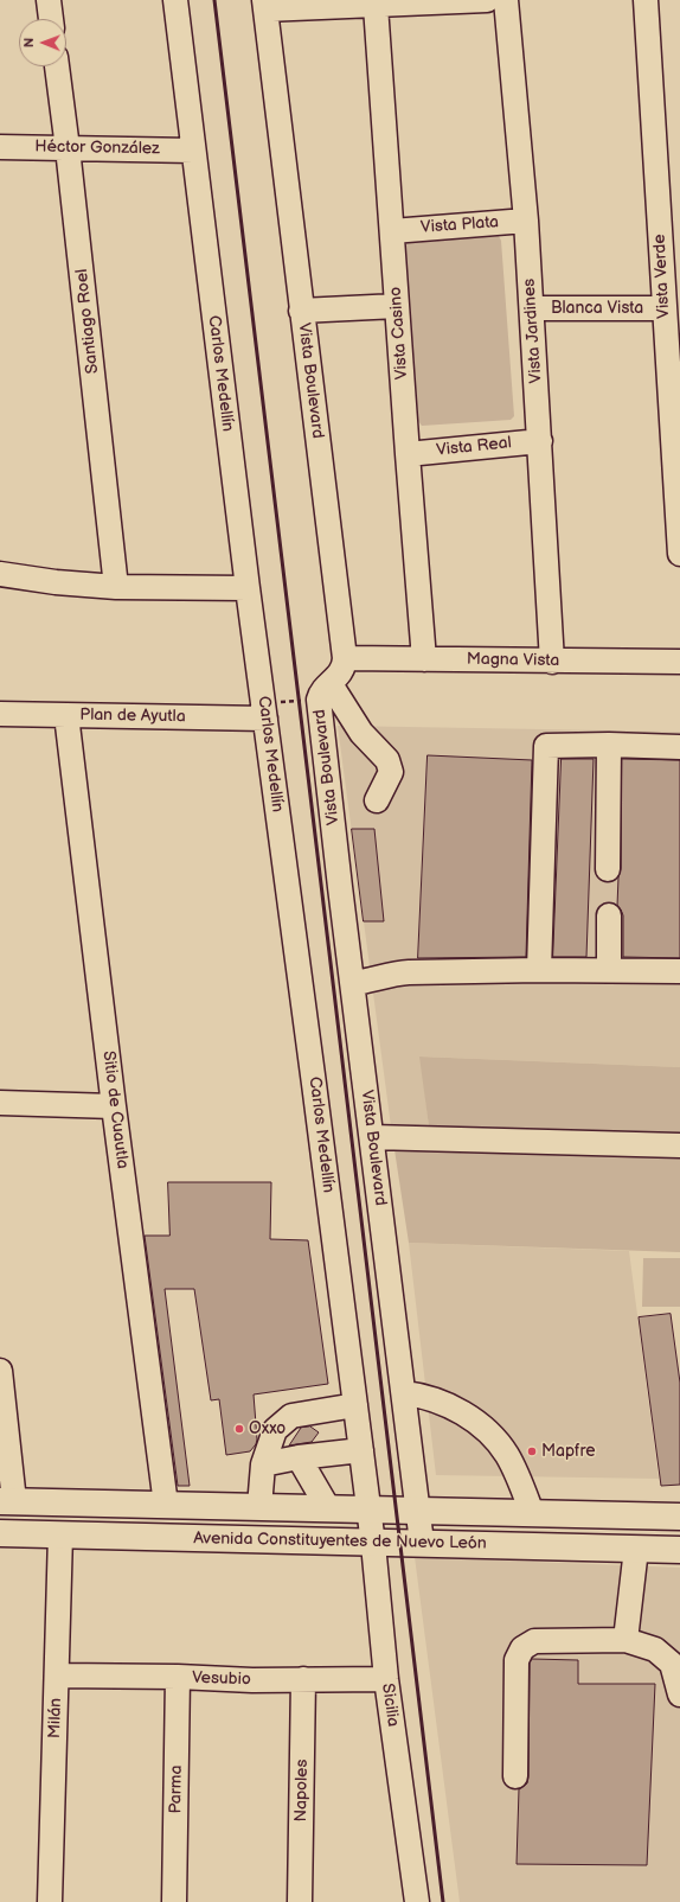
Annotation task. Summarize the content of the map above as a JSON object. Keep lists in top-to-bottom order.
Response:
{
  "streets": {
    "main road": ["Avenida Constituyentes de Nuevo León"],
    "street": [
      "Héctor González",
      "Vista Plata",
      "Vista Verde",
      "Blanca Vista",
      "Santiago Roel",
      "Vista Jardines",
      "Vista Casino",
      "Carlos Medellín",
      "Vista Boulevard",
      "Vista Real",
      "Magna Vista",
      "Plan de Ayutla",
      "Sitio de Cuautla",
      "Vesubio",
      "Sicilia",
      "Milán",
      "Parma",
      "Napoles"
    ]
  },
  "crossings": [
    ["Héctor González", "Santiago Roel"],
    ["Héctor González", "Carlos Medellín"],
    ["Vista Plata", "Vista Jardines"],
    ["Vista Plata", "Vista Casino"],
    ["Vista Verde", "Blanca Vista"],
    ["Blanca Vista", "Vista Jardines"],
    ["Vista Jardines", "Vista Real"],
    ["Vista Jardines", "Magna Vista"],
    ["Vista Casino", "Vista Real"],
    ["Vista Casino", "Magna Vista"],
    ["Carlos Medellín", "Plan de Ayutla"],
    ["Carlos Medellín", "Avenida Constituyentes de Nuevo León"],
    ["Carlos Medellín", "Sicilia"],
    ["Vista Boulevard", "Magna Vista"],
    ["Vista Boulevard", "Avenida Constituyentes de Nuevo León"],
    ["Plan de Ayutla", "Sitio de Cuautla"],
    ["Sitio de Cuautla", "Avenida Constituyentes de Nuevo León"],
    ["Avenida Constituyentes de Nuevo León", "Sicilia"],
    ["Avenida Constituyentes de Nuevo León", "Milán"],
    ["Vesubio", "Sicilia"],
    ["Vesubio", "Milán"],
    ["Vesubio", "Parma"],
    ["Vesubio", "Napoles"]
  ],
  "places": ["Oxxo", "Mapfre"],
  "north": "left"
}
